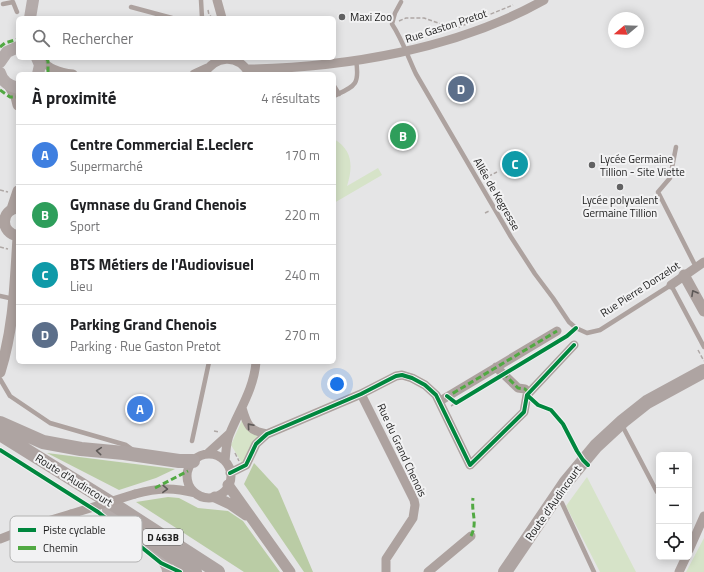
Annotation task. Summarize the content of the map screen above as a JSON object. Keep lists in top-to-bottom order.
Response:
{
  "streets": {
    "main road": ["Route d'Audincourt", "D 463B"],
    "street": ["Rue Gaston Pretot", "Rue Pierre Donzelot", "Rue du Grand Chenois"],
    "lane": ["Allée de Kegresse"]
  },
  "crossings": [
    ["Rue Gaston Pretot", "Allée de Kegresse"],
    ["Allée de Kegresse", "Rue Pierre Donzelot"]
  ],
  "places": ["Maxi Zoo", "Lycée Germaine Tillion - Site Viette", "Lycée polyvalent Germaine Tillion"],
  "legend": ["Piste cyclable", "Chemin"],
  "north": "left",
  "page": {
    "search": "Rechercher",
    "heading": ["À proximité", "4 résultats"],
    "pins": [
      "D",
      "B",
      "C",
      "A"
    ],
    "list": [
      {
        "mark": "A",
        "name": "Centre Commercial E.Leclerc",
        "note": "Supermarché",
        "value": "170 m"
      },
      {
        "mark": "B",
        "name": "Gymnase du Grand Chenois",
        "note": "Sport",
        "value": "220 m"
      },
      {
        "mark": "C",
        "name": "BTS Métiers de l'Audiovisuel",
        "note": "Lieu",
        "value": "240 m"
      },
      {
        "mark": "D",
        "name": "Parking Grand Chenois",
        "note": "Parking · Rue Gaston Pretot",
        "value": "270 m"
      }
    ],
    "map_buttons": ["+", "−"]
  }
}
